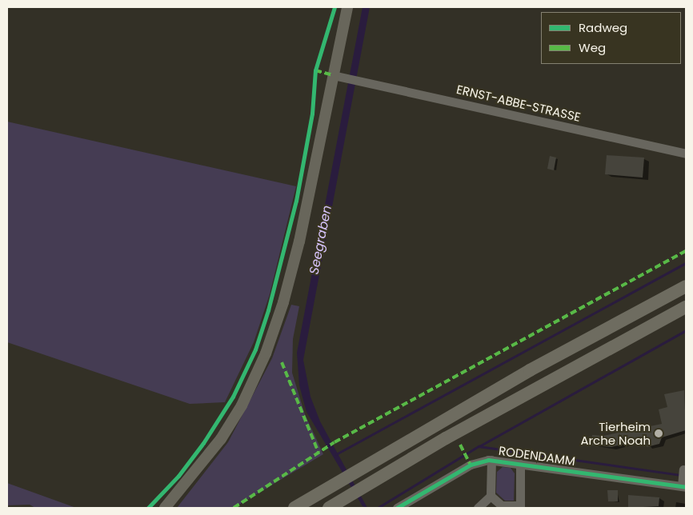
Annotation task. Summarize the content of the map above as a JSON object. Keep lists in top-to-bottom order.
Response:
{
  "streets": {
    "street": ["ERNST-ABBE-STRASSE", "RODENDAMM"]
  },
  "water": ["Seegraben"],
  "places": ["Tierheim Arche Noah"],
  "legend": ["Radweg", "Weg"]
}
